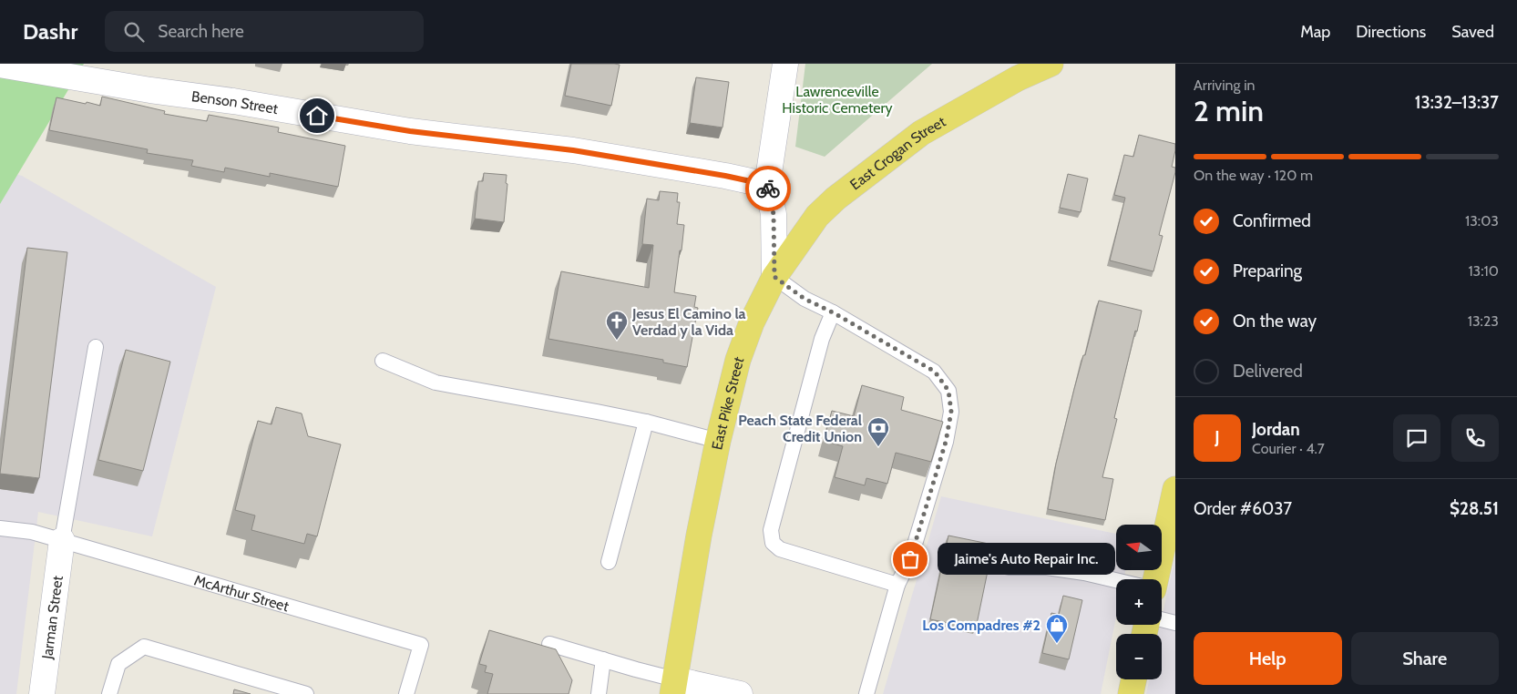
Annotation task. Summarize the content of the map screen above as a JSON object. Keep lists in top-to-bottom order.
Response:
{
  "streets": {
    "main road": ["East Crogan Street", "East Pike Street"],
    "street": ["Benson Street", "Jarman Street"],
    "lane": ["McArthur Street"]
  },
  "crossings": [
    ["Benson Street", "East Pike Street"],
    ["East Crogan Street", "East Pike Street"],
    ["McArthur Street", "Jarman Street"]
  ],
  "parks": ["Lawrenceville Historic Cemetery"],
  "places": {
    "church": ["Jesus El Camino la Verdad y la Vida"],
    "bank": ["Peach State Federal Credit Union"],
    "other": ["Jaime's Auto Repair Inc."],
    "shop": ["Los Compadres #2"]
  },
  "north": "left",
  "page": {
    "header": "Dashr",
    "search": "Search here",
    "nav": ["Map", "Directions", "Saved"],
    "heading": ["2 min", "Arriving in", "13:32–13:37"],
    "panel": [
      "Jordan",
      "Courier · 4.7",
      "Order #6037",
      "$28.51"
    ],
    "bar": "On the way · 120 m",
    "list": [
      ["Confirmed", "13:03"],
      ["Preparing", "13:10"],
      ["On the way", "13:23"],
      "Delivered"
    ],
    "round": "J",
    "map_buttons": ["+", "−"],
    "bubble": "Jaime's Auto Repair Inc.",
    "buttons": ["Help", "Share"]
  }
}
